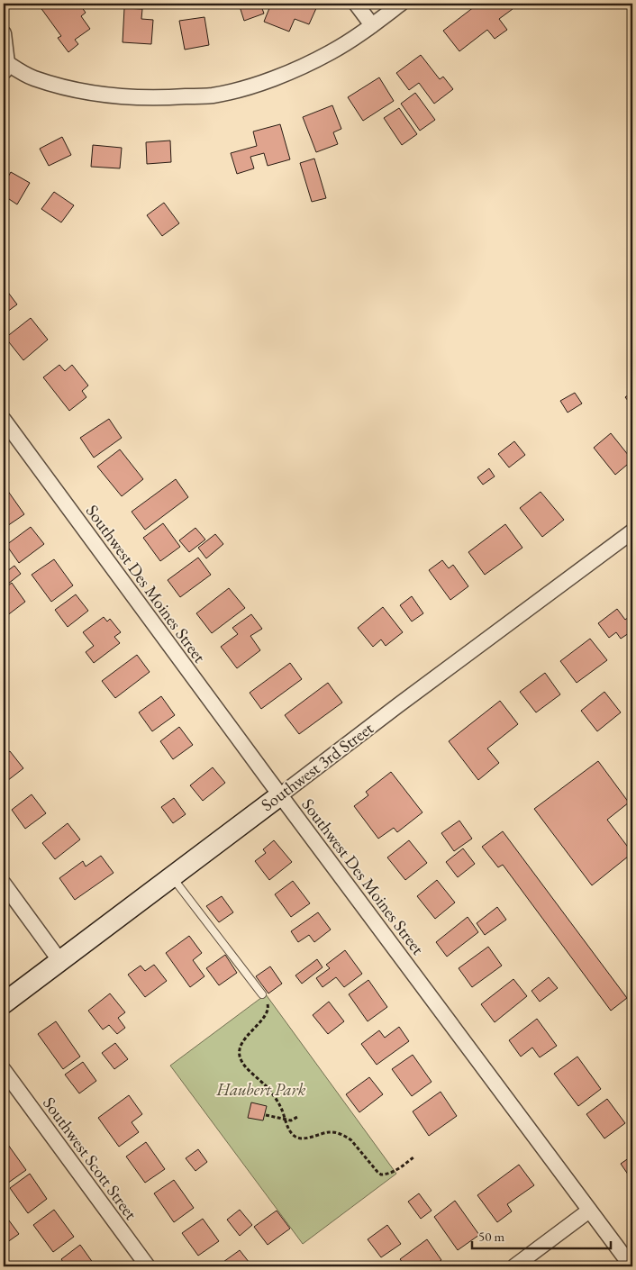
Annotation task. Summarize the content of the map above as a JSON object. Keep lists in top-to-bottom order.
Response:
{
  "streets": {
    "street": ["Southwest Des Moines Street", "Southwest 3rd Street", "Southwest Scott Street"]
  },
  "crossings": [
    ["Southwest Des Moines Street", "Southwest 3rd Street"]
  ],
  "parks": ["Haubert Park"],
  "scale_bar": "50 m"
}
